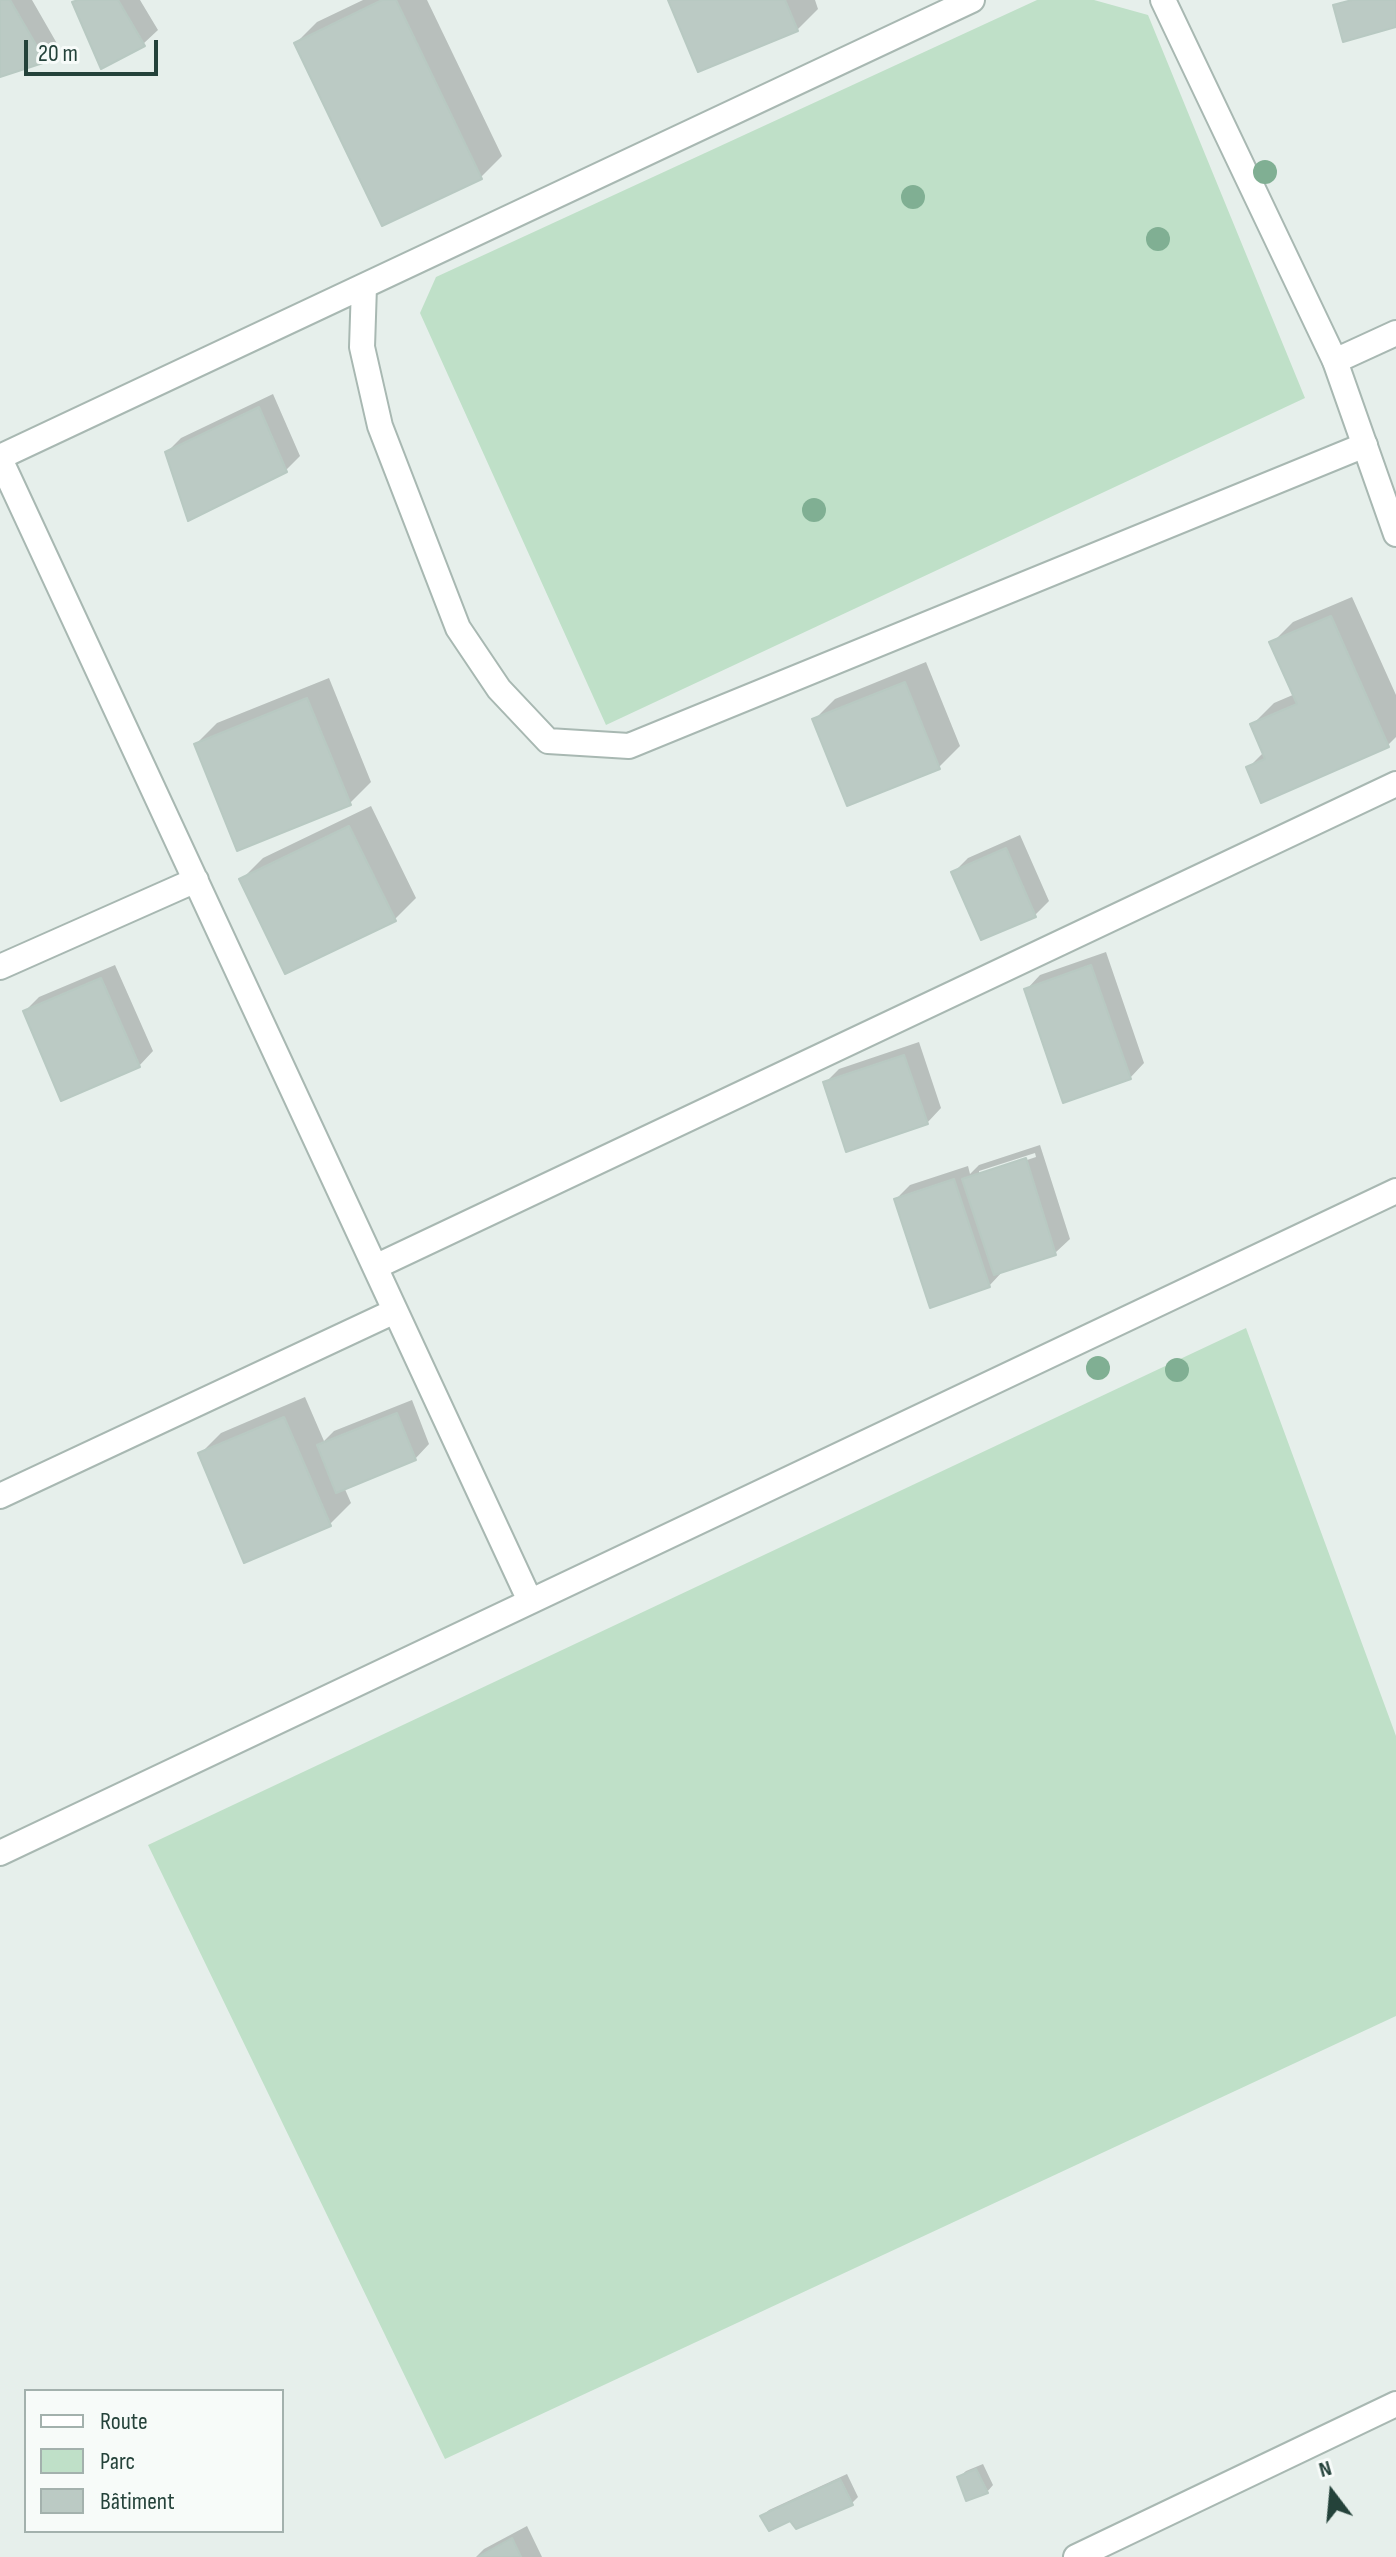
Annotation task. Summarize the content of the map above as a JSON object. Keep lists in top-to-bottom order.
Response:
{
  "legend": ["Route", "Parc", "Bâtiment"],
  "scale_bar": "20 m",
  "north": "top"
}
